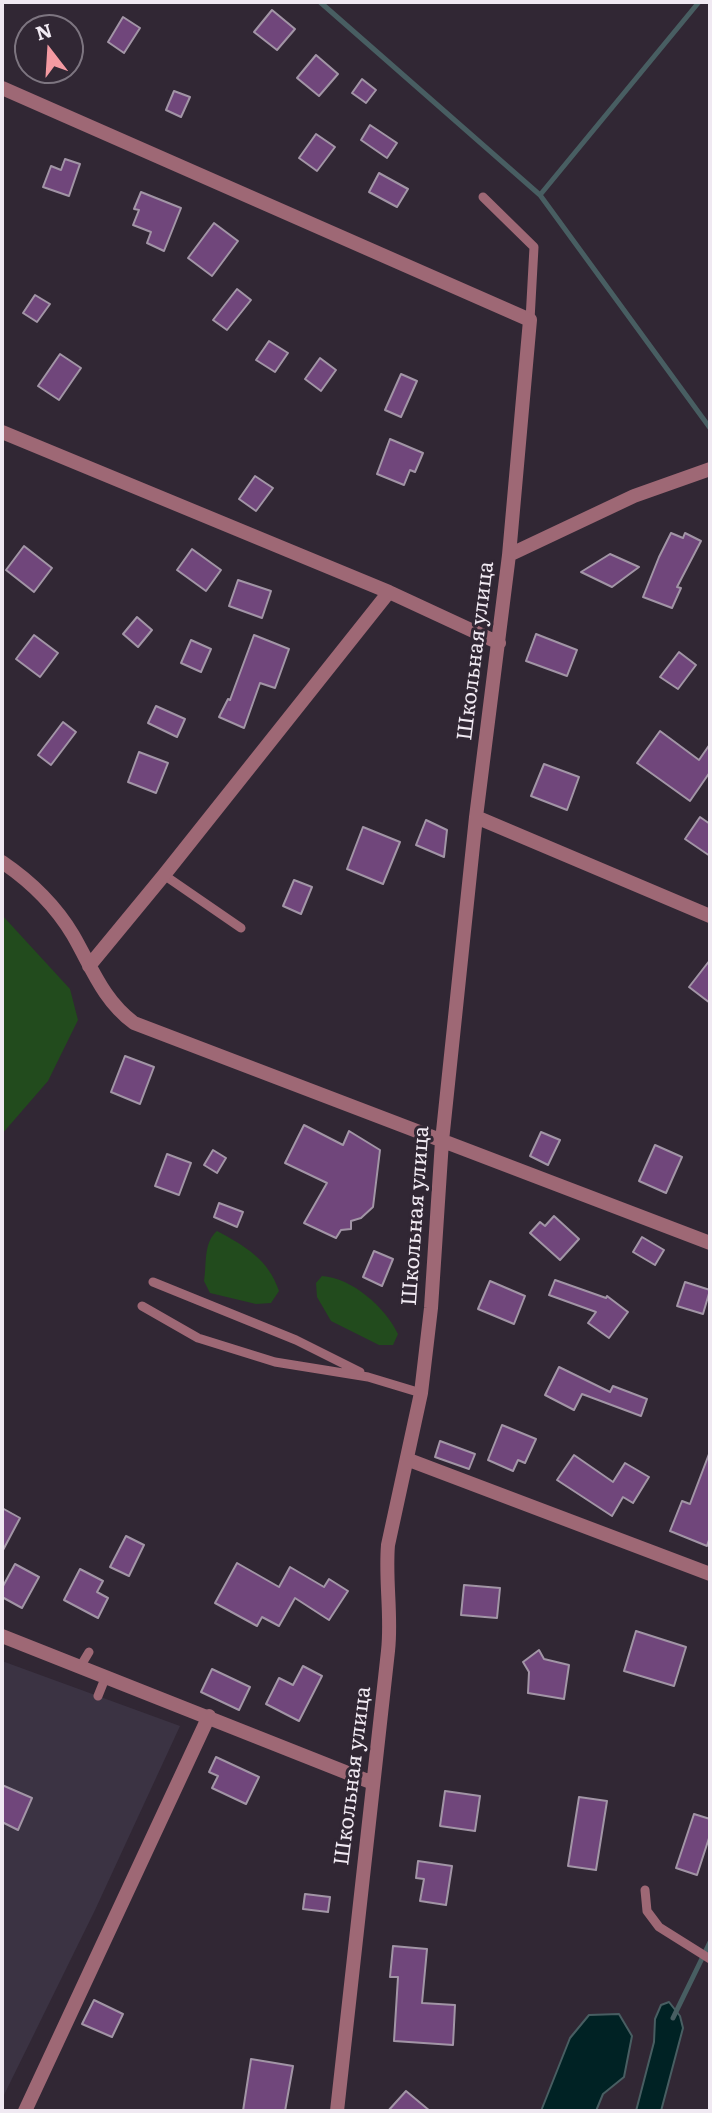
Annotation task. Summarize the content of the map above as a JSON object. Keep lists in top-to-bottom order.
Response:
{
  "streets": {
    "street": ["Школьная улица"]
  },
  "north": "top"
}
